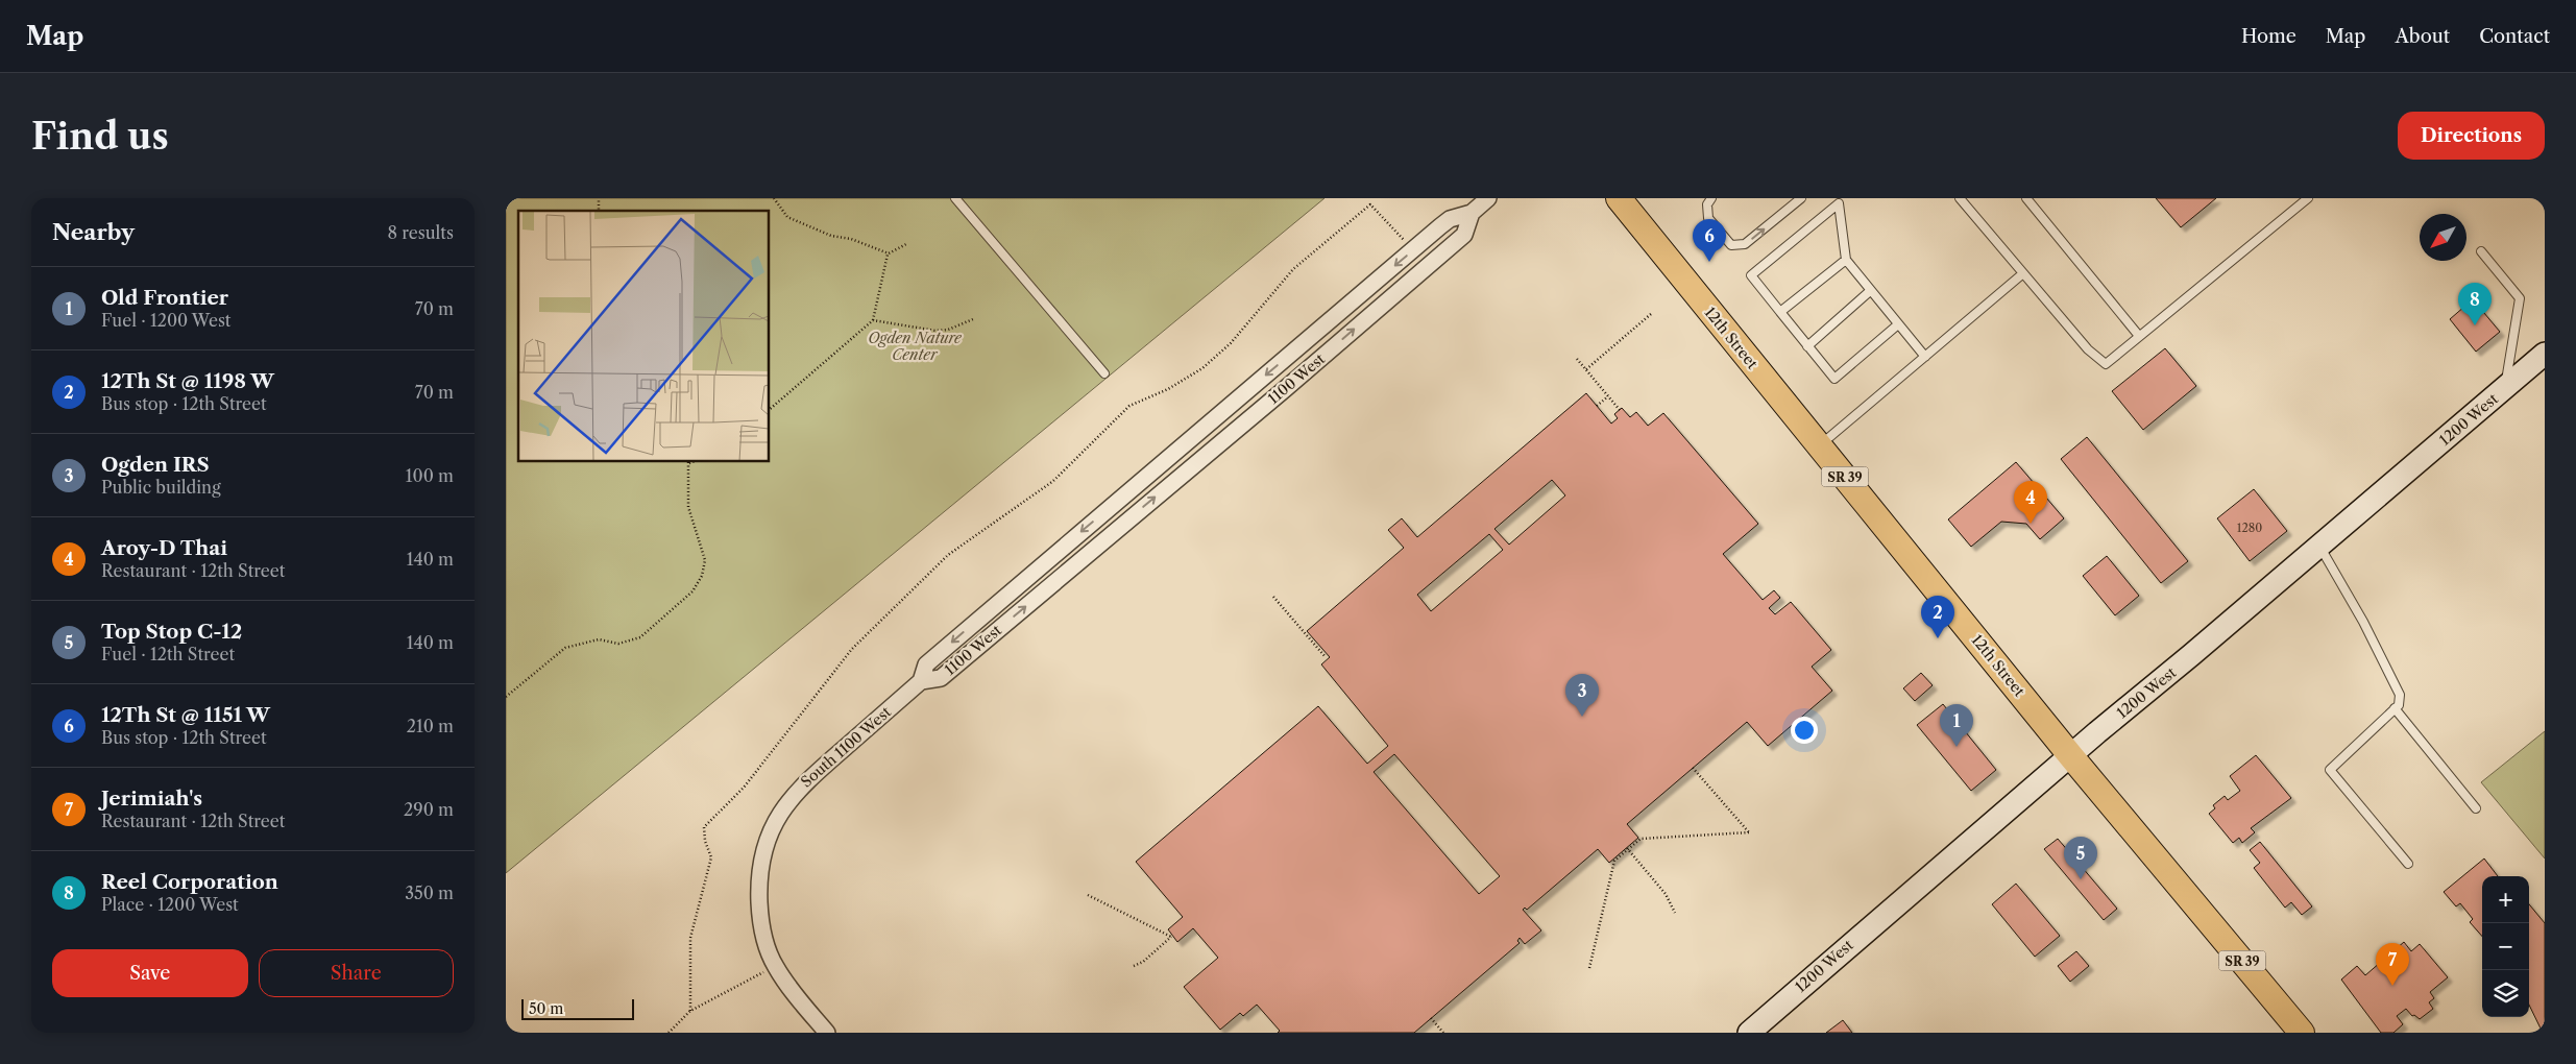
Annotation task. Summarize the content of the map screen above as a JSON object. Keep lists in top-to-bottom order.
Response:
{
  "streets": {
    "main road": ["12th Street", "SR 39"],
    "street": ["1100 West", "1200 West", "South 1100 West"]
  },
  "crossings": [
    ["12th Street", "1200 West"],
    ["1100 West", "South 1100 West"]
  ],
  "parks": ["Ogden Nature Center"],
  "house_numbers": ["1280"],
  "scale_bar": "50 m",
  "north": "bottom left",
  "page": {
    "header": "Map",
    "nav": [
      "Home",
      "Map",
      "About",
      "Contact"
    ],
    "buttons": [
      "Directions",
      ["Save", "Share"]
    ],
    "title": "Find us",
    "heading": ["Nearby", "8 results"],
    "pins": [
      "6",
      "8",
      "4",
      "2",
      "3",
      "1",
      "5",
      "7"
    ],
    "list": [
      {
        "mark": "1",
        "name": "Old Frontier",
        "note": "Fuel · 1200 West",
        "value": "70 m"
      },
      {
        "mark": "2",
        "name": "12Th St @ 1198 W",
        "note": "Bus stop · 12th Street",
        "value": "70 m"
      },
      {
        "mark": "3",
        "name": "Ogden IRS",
        "note": "Public building",
        "value": "100 m"
      },
      {
        "mark": "4",
        "name": "Aroy-D Thai",
        "note": "Restaurant · 12th Street",
        "value": "140 m"
      },
      {
        "mark": "5",
        "name": "Top Stop C-12",
        "note": "Fuel · 12th Street",
        "value": "140 m"
      },
      {
        "mark": "6",
        "name": "12Th St @ 1151 W",
        "note": "Bus stop · 12th Street",
        "value": "210 m"
      },
      {
        "mark": "7",
        "name": "Jerimiah's",
        "note": "Restaurant · 12th Street",
        "value": "290 m"
      },
      {
        "mark": "8",
        "name": "Reel Corporation",
        "note": "Place · 1200 West",
        "value": "350 m"
      }
    ],
    "map_buttons": ["+", "−"],
    "scale": "50 m"
  }
}
